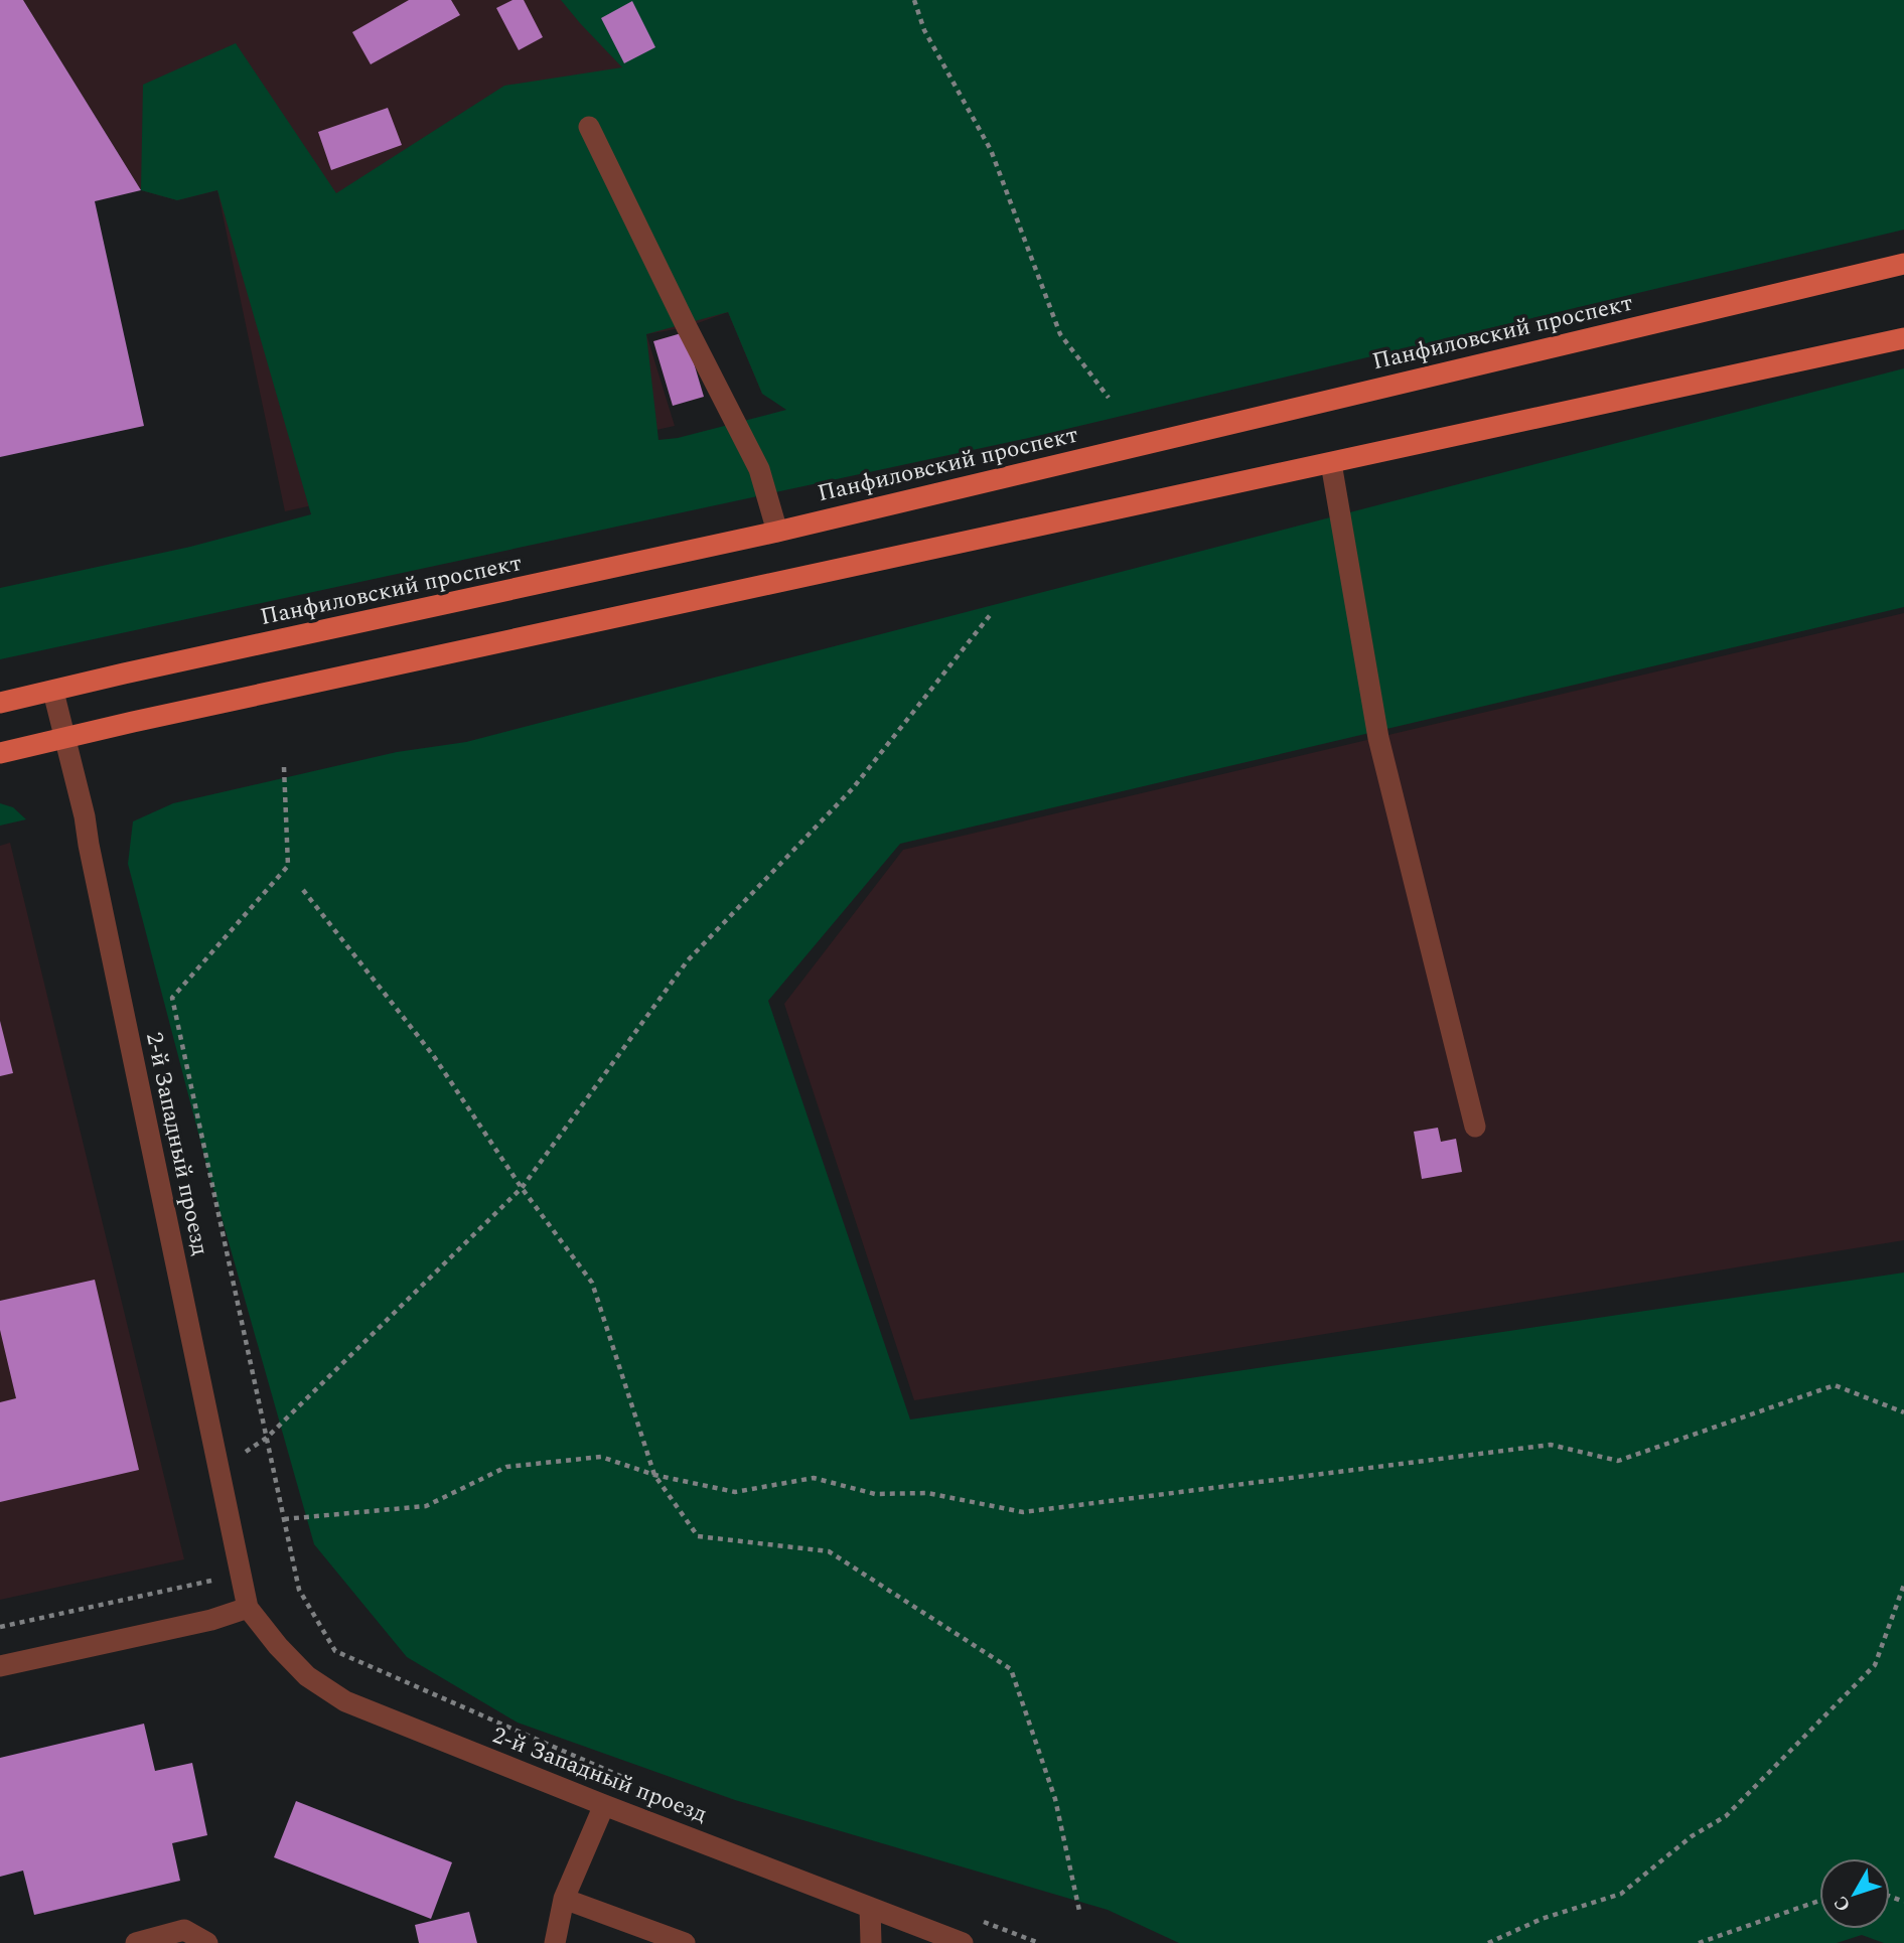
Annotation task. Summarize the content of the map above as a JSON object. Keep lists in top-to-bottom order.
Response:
{
  "streets": {
    "main road": ["Панфиловский проспект"],
    "street": ["2-й Западный проезд"]
  },
  "crossings": [
    ["Панфиловский проспект", "2-й Западный проезд"]
  ],
  "north": "bottom left"
}
